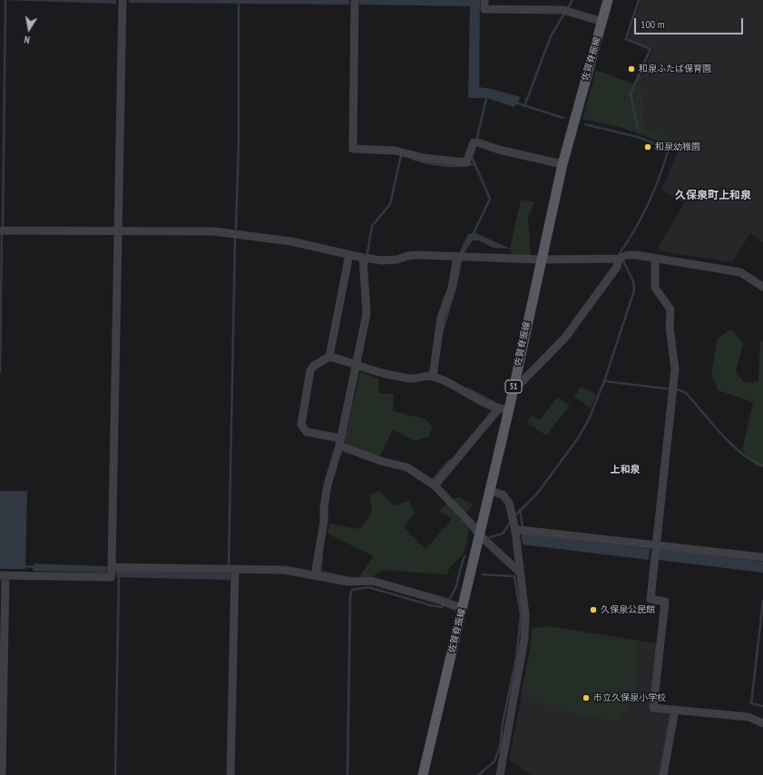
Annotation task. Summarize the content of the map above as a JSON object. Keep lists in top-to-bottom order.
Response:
{
  "streets": {
    "main road": ["佐賀脊振線", "51"]
  },
  "districts": ["久保泉町上和泉", "上和泉"],
  "places": [
    "和泉ふたば保育園",
    "和泉幼稚園",
    "久保泉公民館",
    "市立久保泉小学校"
  ],
  "scale_bar": "100 m",
  "north": "bottom"
}
